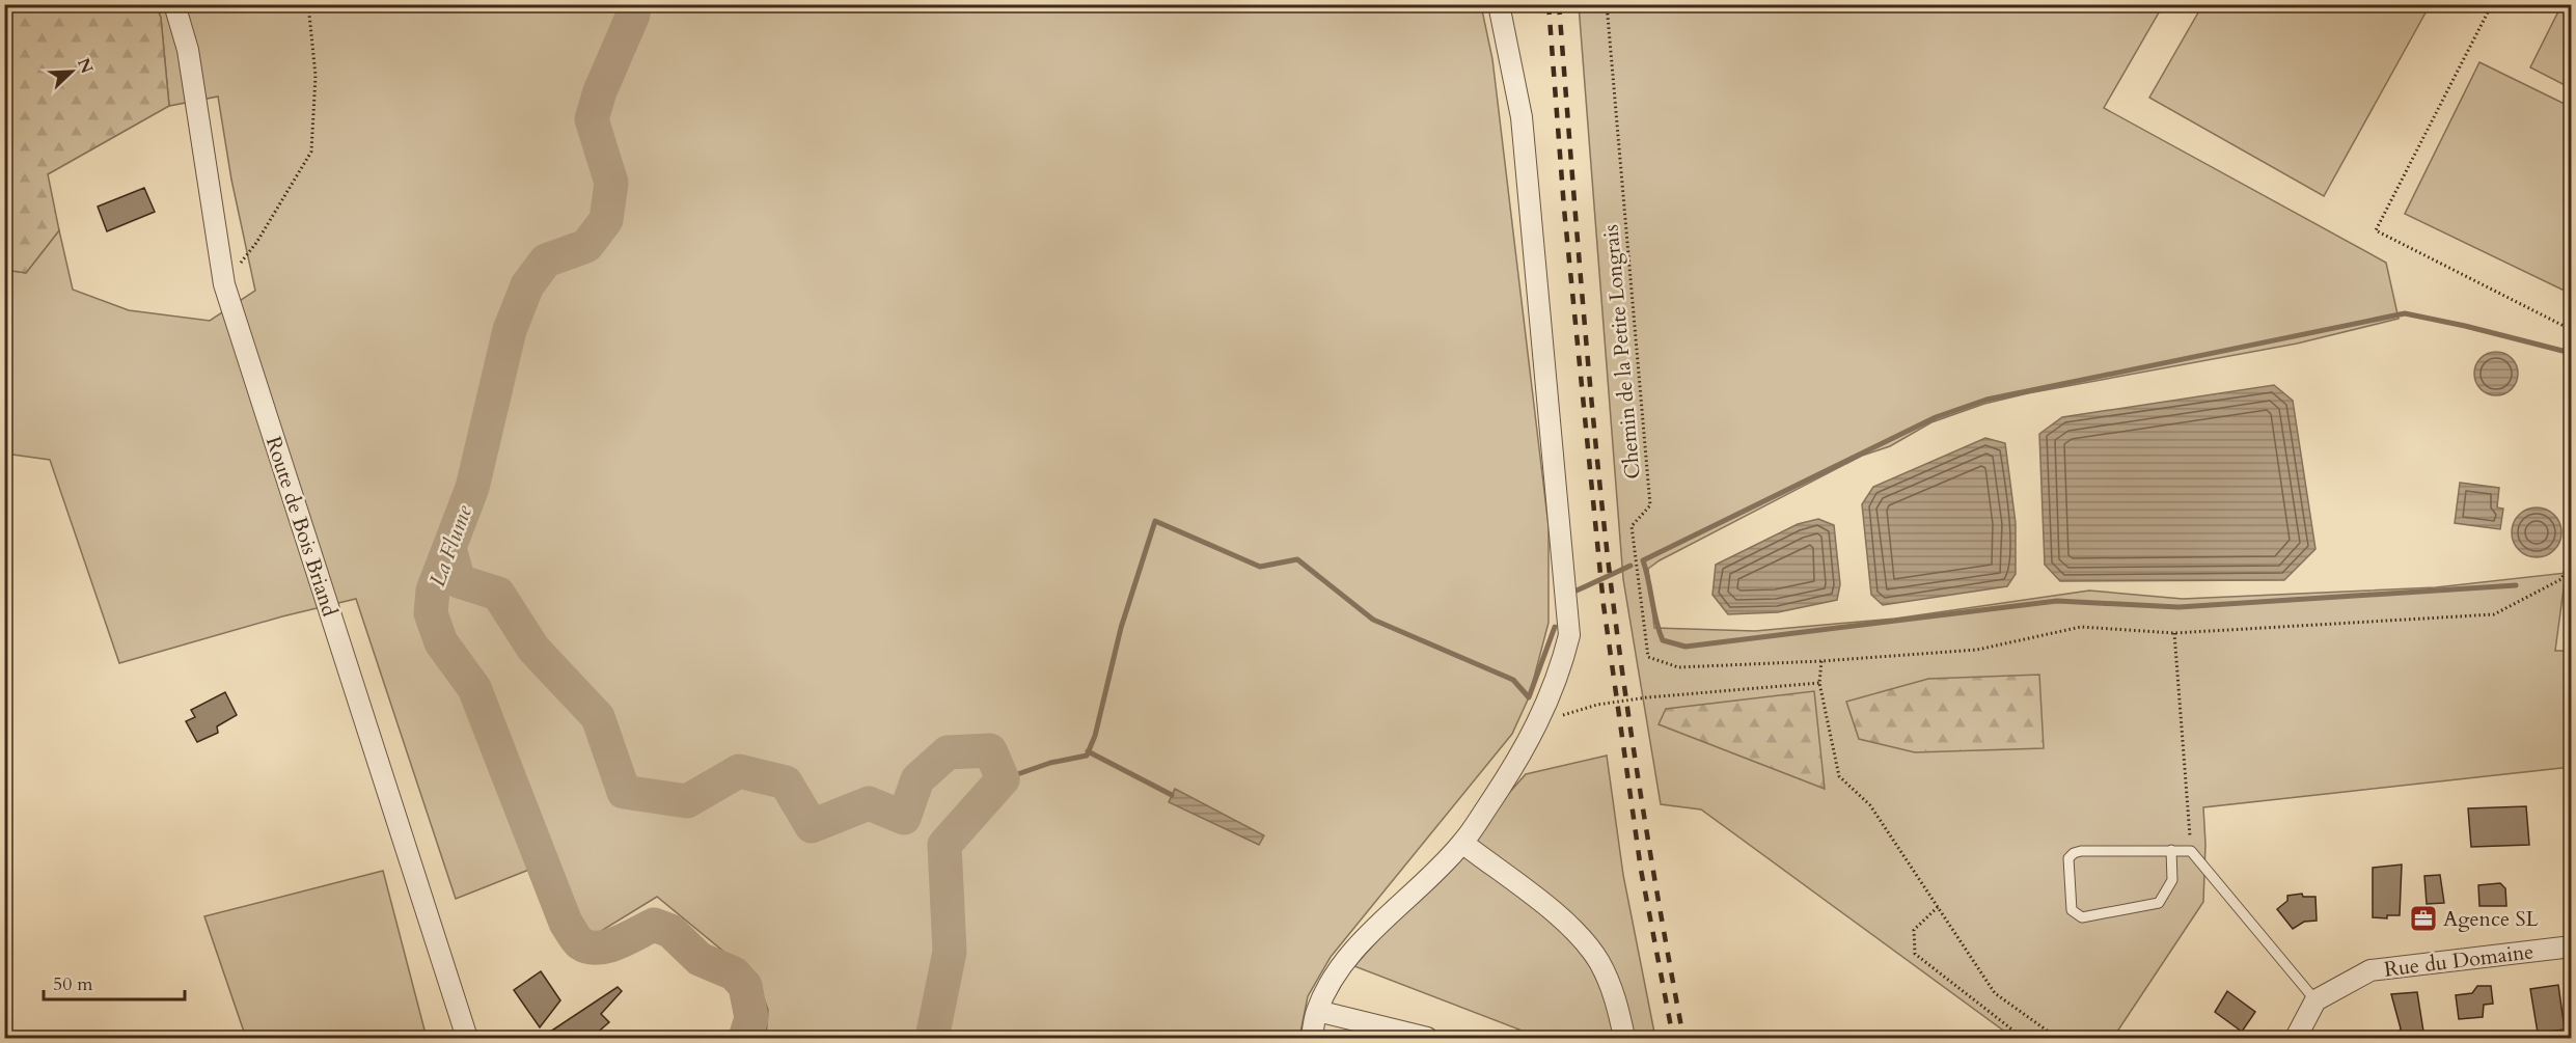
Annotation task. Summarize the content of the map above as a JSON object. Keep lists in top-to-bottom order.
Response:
{
  "streets": {
    "street": ["Route de Bois Briand", "Rue du Domaine"],
    "path": ["Chemin de la Petite Longrais"]
  },
  "water": ["La Flume"],
  "places": {
    "office": ["Agence SL"]
  },
  "scale_bar": "50 m",
  "north": "top right"
}
